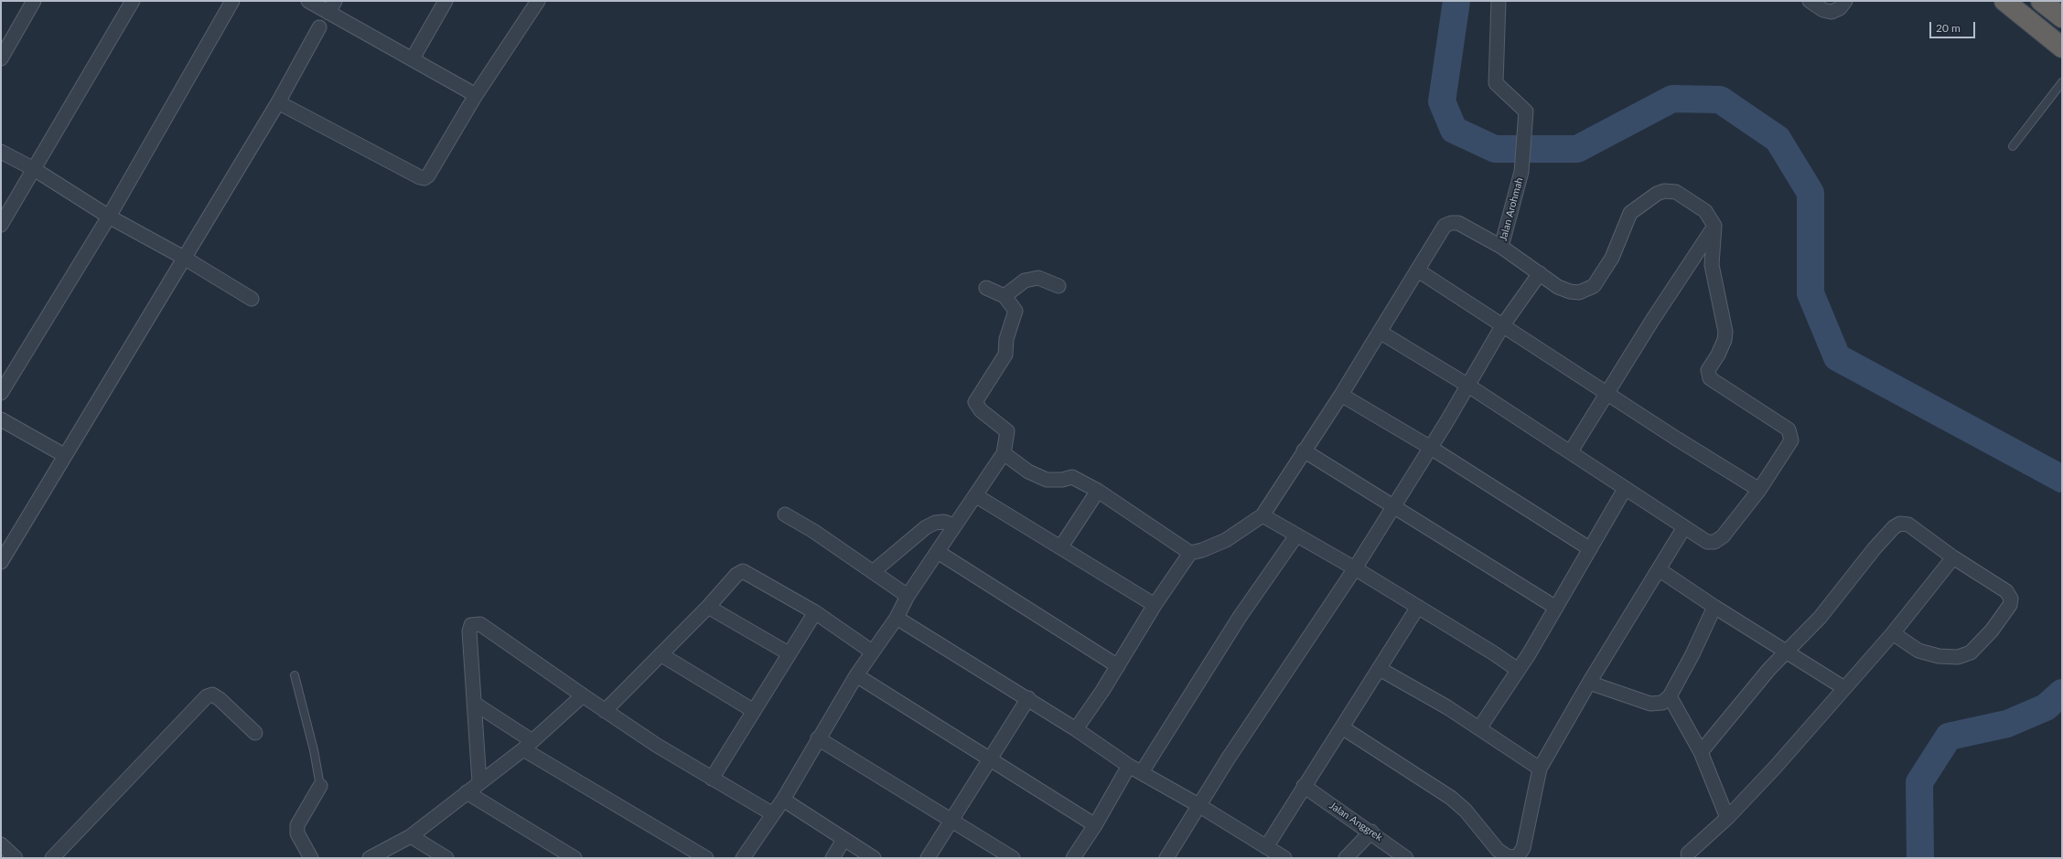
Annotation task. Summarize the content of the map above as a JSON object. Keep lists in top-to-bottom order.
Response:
{
  "streets": {
    "street": ["Jalan Arohmah", "Jalan Anggrek"]
  },
  "scale_bar": "20 m"
}
